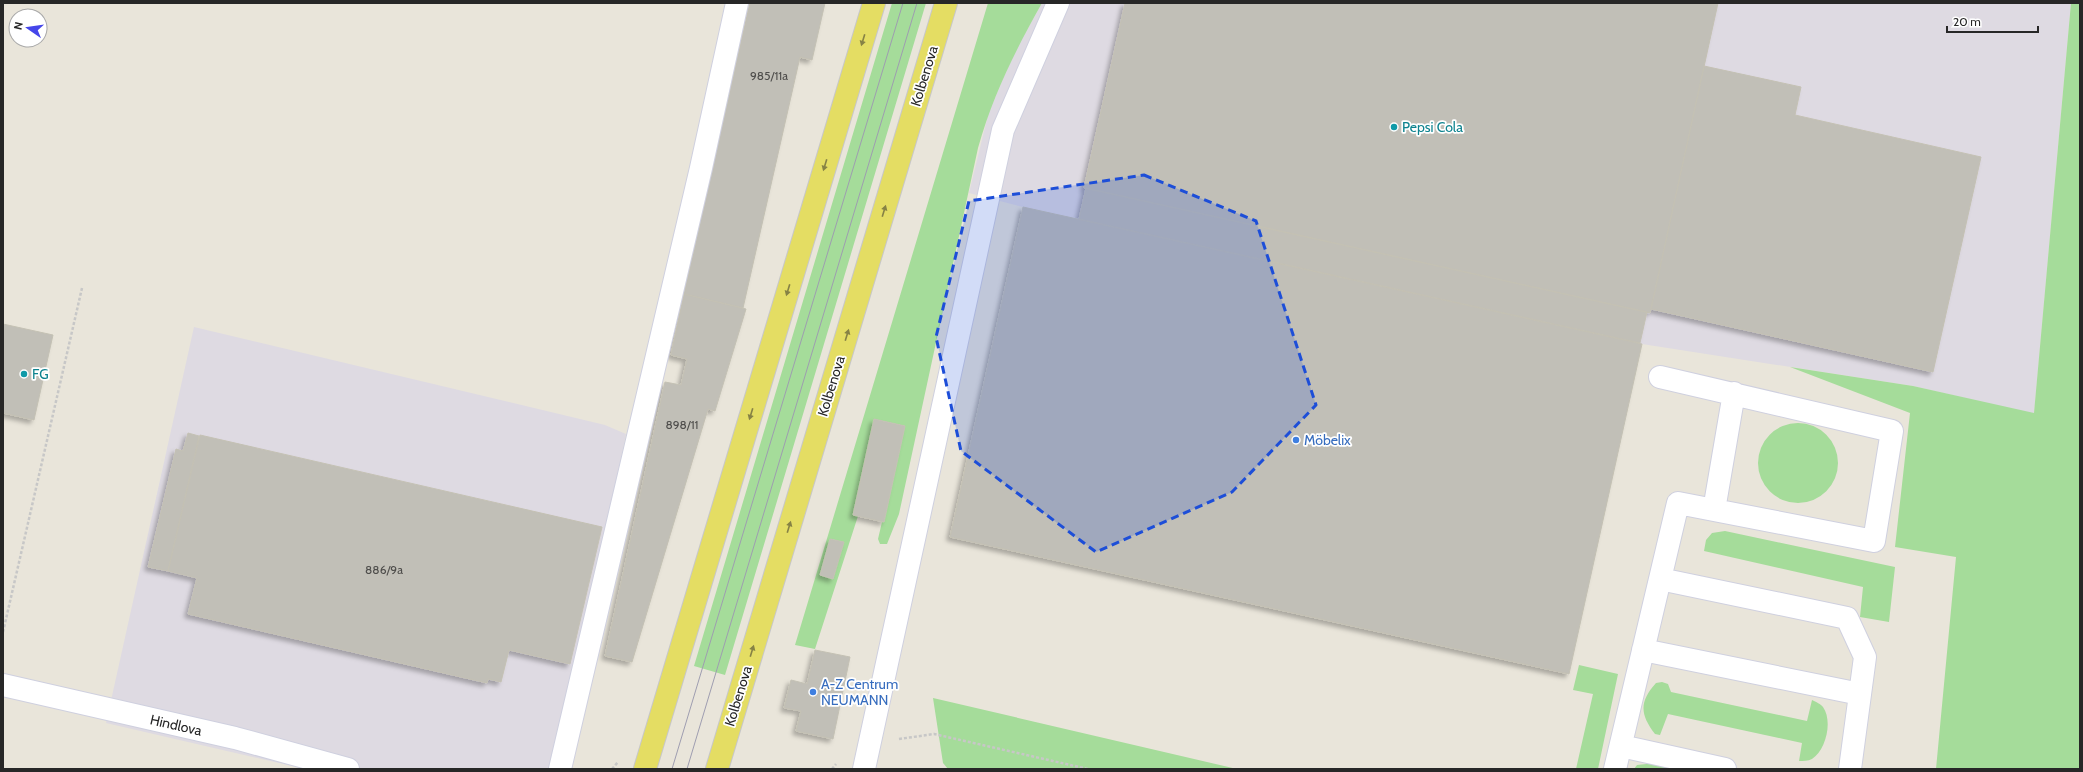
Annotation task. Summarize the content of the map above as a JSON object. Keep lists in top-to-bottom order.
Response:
{
  "streets": {
    "main road": ["Kolbenova"],
    "street": ["Hindlova"]
  },
  "places": [
    "Pepsi Cola",
    "FG",
    "Möbelix",
    "A-Z Centrum NEUMANN"
  ],
  "house_numbers": ["985/11a", "898/11", "886/9a"],
  "scale_bar": "20 m",
  "north": "left"
}
